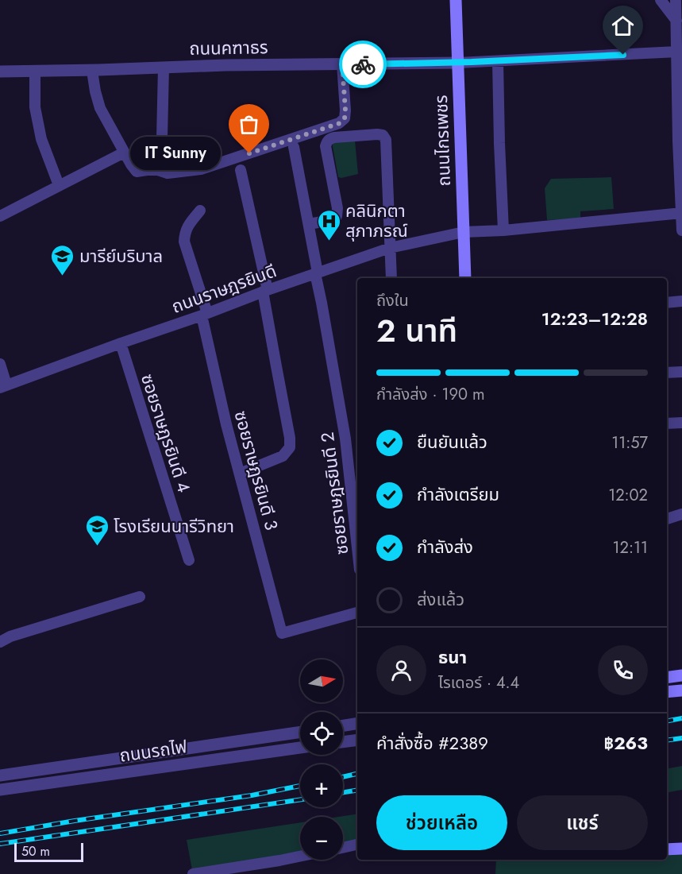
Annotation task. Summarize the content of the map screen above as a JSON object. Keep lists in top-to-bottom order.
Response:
{
  "streets": {
    "main road": ["ถนนไกรเพชร"],
    "street": [
      "ถนนคฑาธร",
      "ถนนราษฎรยินดี",
      "ซอยราษฎรยินดี 4",
      "ซอยราษฎรยินดี 3",
      "ซอยราษฎรยินดี 2",
      "ถนนรถไฟ"
    ]
  },
  "crossings": [
    ["ถนนคฑาธร", "ถนนไกรเพชร"],
    ["ถนนไกรเพชร", "ถนนราษฎรยินดี"],
    ["ถนนราษฎรยินดี", "ซอยราษฎรยินดี 4"],
    ["ถนนราษฎรยินดี", "ซอยราษฎรยินดี 3"],
    ["ถนนราษฎรยินดี", "ซอยราษฎรยินดี 2"]
  ],
  "places": {
    "other": ["IT Sunny"],
    "hospital": ["คลินิกตา สุภาภรณ์"],
    "school or university": ["มารีย์บริบาล", "โรงเรียนนารีวิทยา"]
  },
  "scale_bar": "50 m",
  "north": "right",
  "page": {
    "bubble": "IT Sunny",
    "heading": ["2 นาที", "ถึงใน", "12:23–12:28"],
    "panel": [
      "ธนา",
      "ไรเดอร์ · 4.4",
      "คำสั่งซื้อ #2389",
      "฿263"
    ],
    "bar": "กำลังส่ง · 190 m",
    "list": [
      ["ยืนยันแล้ว", "11:57"],
      ["กำลังเตรียม", "12:02"],
      ["กำลังส่ง", "12:11"],
      "ส่งแล้ว"
    ],
    "map_buttons": ["+", "−"],
    "buttons": ["ช่วยเหลือ", "แชร์"],
    "scale": "50 m"
  }
}
